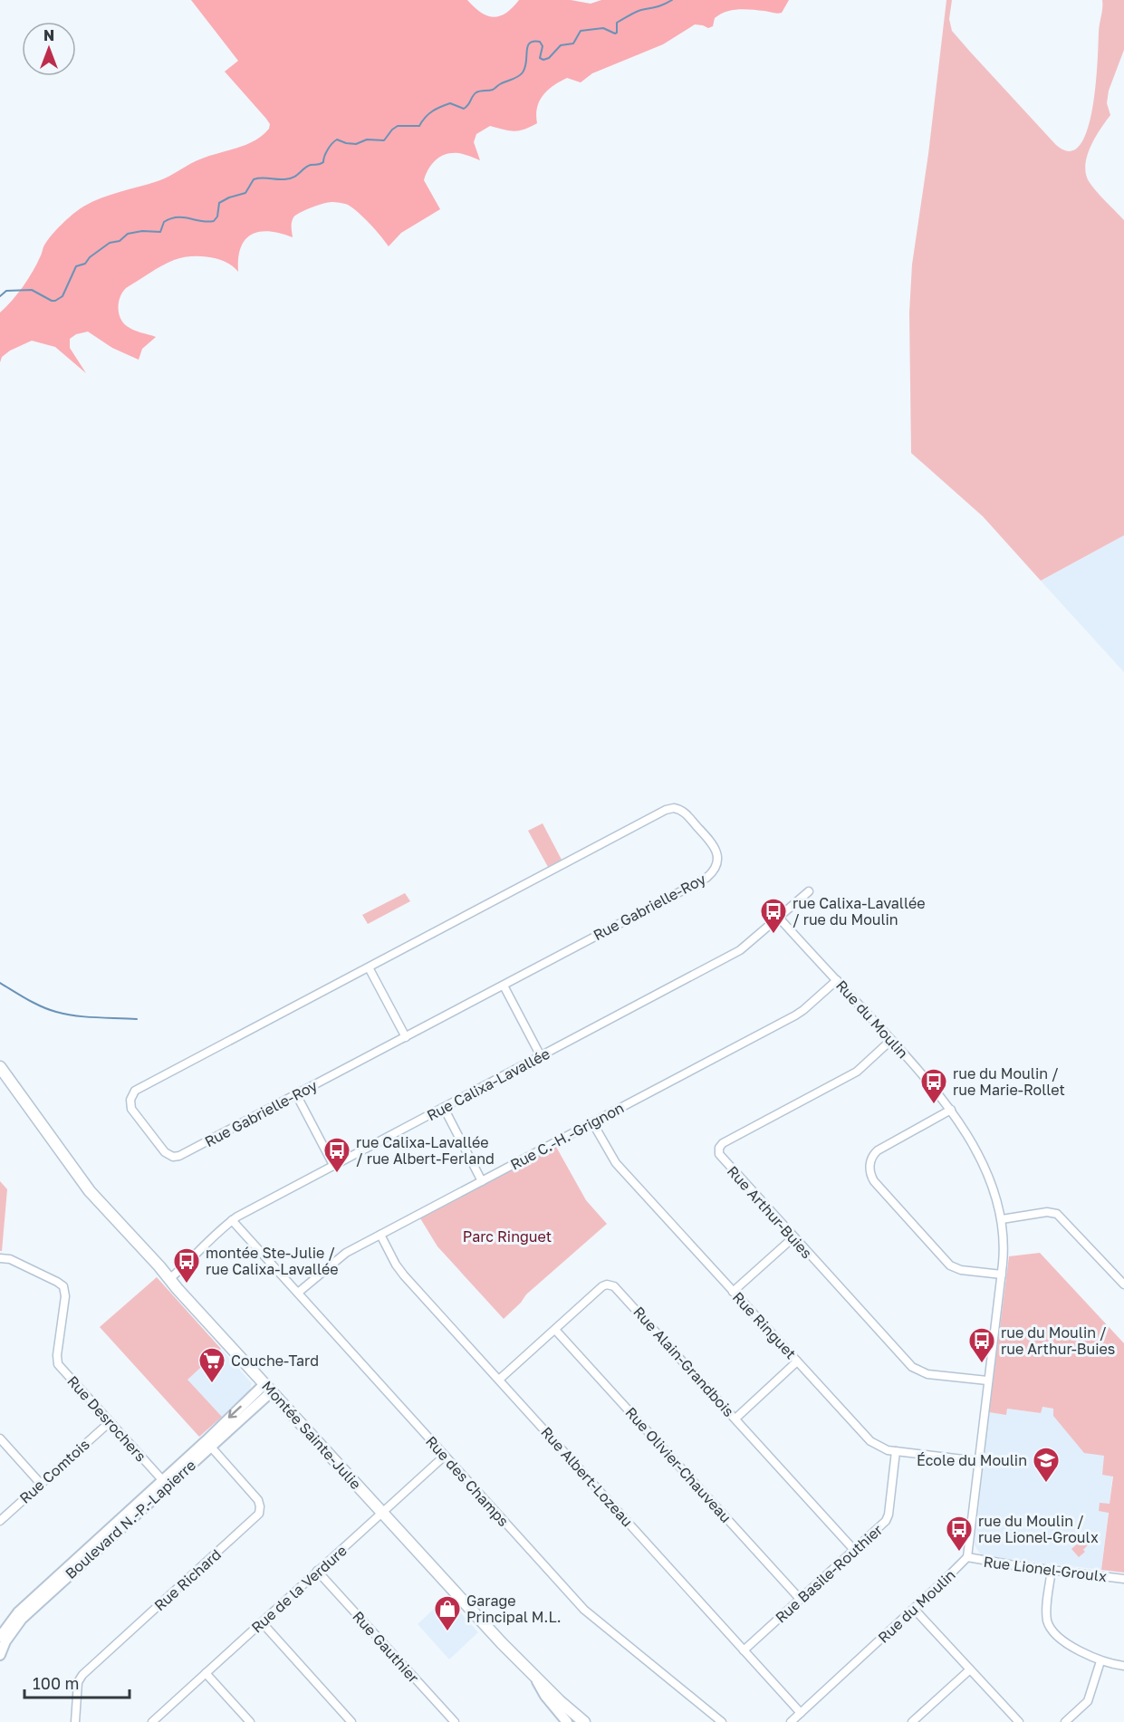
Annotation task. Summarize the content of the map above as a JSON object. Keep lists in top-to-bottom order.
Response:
{
  "streets": {
    "main road": ["Montée Sainte-Julie"],
    "street": [
      "Rue Gabrielle-Roy",
      "Rue du Moulin",
      "Rue Calixa-Lavallée",
      "Rue C.-H.-Grignon",
      "Rue Arthur-Buies",
      "Rue Ringuet",
      "Rue Alain-Grandbois",
      "Rue Desrochers",
      "Rue Olivier-Chauveau",
      "Rue Comtois",
      "Rue Albert-Lozeau",
      "Rue des Champs",
      "Boulevard N.-P.-Lapierre",
      "Rue Lionel-Groulx",
      "Rue Basile-Routhier",
      "Rue Richard",
      "Rue de la Verdure",
      "Rue Gauthier"
    ]
  },
  "crossings": [
    ["Rue du Moulin", "Rue Calixa-Lavallée"],
    ["Rue du Moulin", "Rue C.-H.-Grignon"],
    ["Rue du Moulin", "Rue Arthur-Buies"],
    ["Rue du Moulin", "Rue Ringuet"],
    ["Rue du Moulin", "Rue Albert-Lozeau"],
    ["Rue du Moulin", "Rue Lionel-Groulx"],
    ["Rue Calixa-Lavallée", "Montée Sainte-Julie"],
    ["Rue Calixa-Lavallée", "Rue des Champs"],
    ["Rue C.-H.-Grignon", "Rue Ringuet"],
    ["Rue C.-H.-Grignon", "Rue Albert-Lozeau"],
    ["Rue C.-H.-Grignon", "Rue des Champs"],
    ["Rue Ringuet", "Rue Basile-Routhier"],
    ["Rue Alain-Grandbois", "Rue Olivier-Chauveau"],
    ["Rue Alain-Grandbois", "Rue Albert-Lozeau"],
    ["Rue Alain-Grandbois", "Rue Basile-Routhier"],
    ["Rue Desrochers", "Rue Comtois"],
    ["Rue Desrochers", "Boulevard N.-P.-Lapierre"],
    ["Montée Sainte-Julie", "Boulevard N.-P.-Lapierre"],
    ["Montée Sainte-Julie", "Rue de la Verdure"],
    ["Rue Olivier-Chauveau", "Rue Basile-Routhier"],
    ["Rue Albert-Lozeau", "Rue Basile-Routhier"],
    ["Rue des Champs", "Rue de la Verdure"],
    ["Boulevard N.-P.-Lapierre", "Rue Richard"],
    ["Rue de la Verdure", "Rue Gauthier"]
  ],
  "parks": ["Parc Ringuet"],
  "places": {
    "bus stop": [
      "rue Calixa-Lavallée / rue du Moulin",
      "rue du Moulin / rue Marie-Rollet",
      "rue Calixa-Lavallée / rue Albert-Ferland",
      "montée Ste-Julie / rue Calixa-Lavallée",
      "rue du Moulin / rue Arthur-Buies",
      "rue du Moulin / rue Lionel-Groulx"
    ],
    "supermarket": ["Couche-Tard"],
    "school or university": ["École du Moulin"],
    "shop": ["Garage Principal M.L."]
  },
  "scale_bar": "100 m",
  "north": "top"
}
